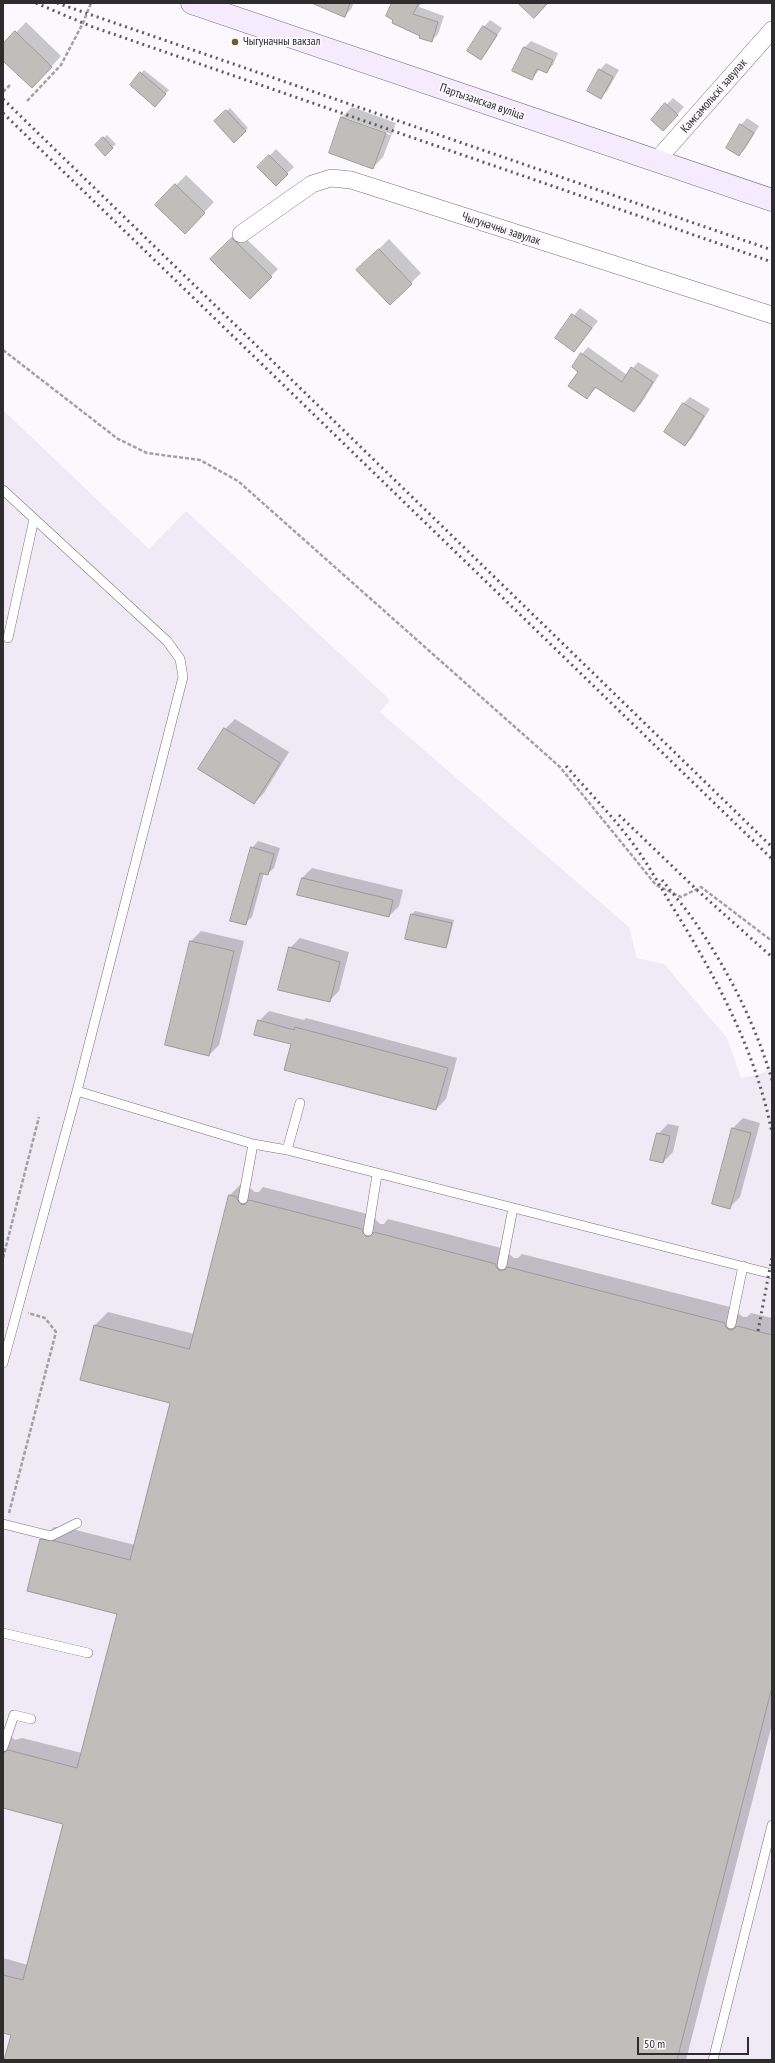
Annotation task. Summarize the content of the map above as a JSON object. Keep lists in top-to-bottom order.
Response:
{
  "streets": {
    "street": ["Камсамольскі завулак", "Партызанская вуліца", "Чыгуначны завулак"]
  },
  "crossings": [
    ["Камсамольскі завулак", "Партызанская вуліца"]
  ],
  "places": ["Чыгуначны вакзал"],
  "scale_bar": "50 m"
}
